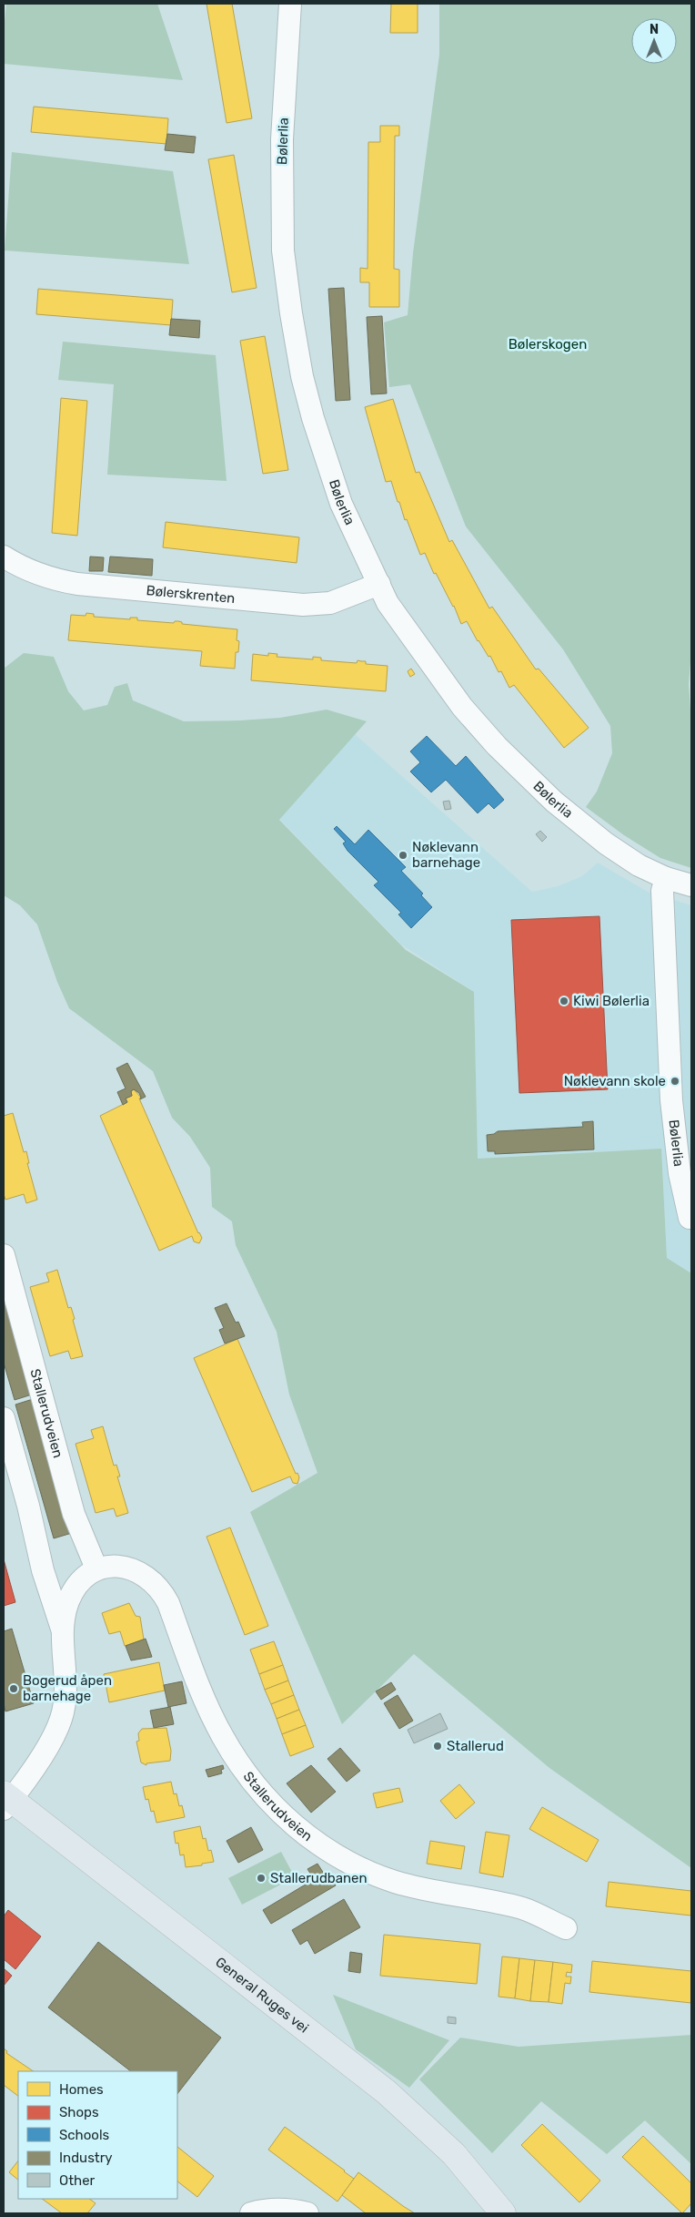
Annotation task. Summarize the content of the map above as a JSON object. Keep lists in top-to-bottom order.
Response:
{
  "streets": {
    "main road": ["General Ruges vei"],
    "street": ["Bølerlia", "Bølerskrenten", "Stallerudveien"]
  },
  "crossings": [
    ["Bølerlia", "Bølerskrenten"]
  ],
  "parks": ["Bølerskogen"],
  "places": [
    "Nøklevann barnehage",
    "Kiwi Bølerlia",
    "Nøklevann skole",
    "Bogerud åpen barnehage",
    "Stallerud",
    "Stallerudbanen"
  ],
  "legend": [
    "Homes",
    "Shops",
    "Schools",
    "Industry",
    "Other"
  ],
  "north": "top"
}
